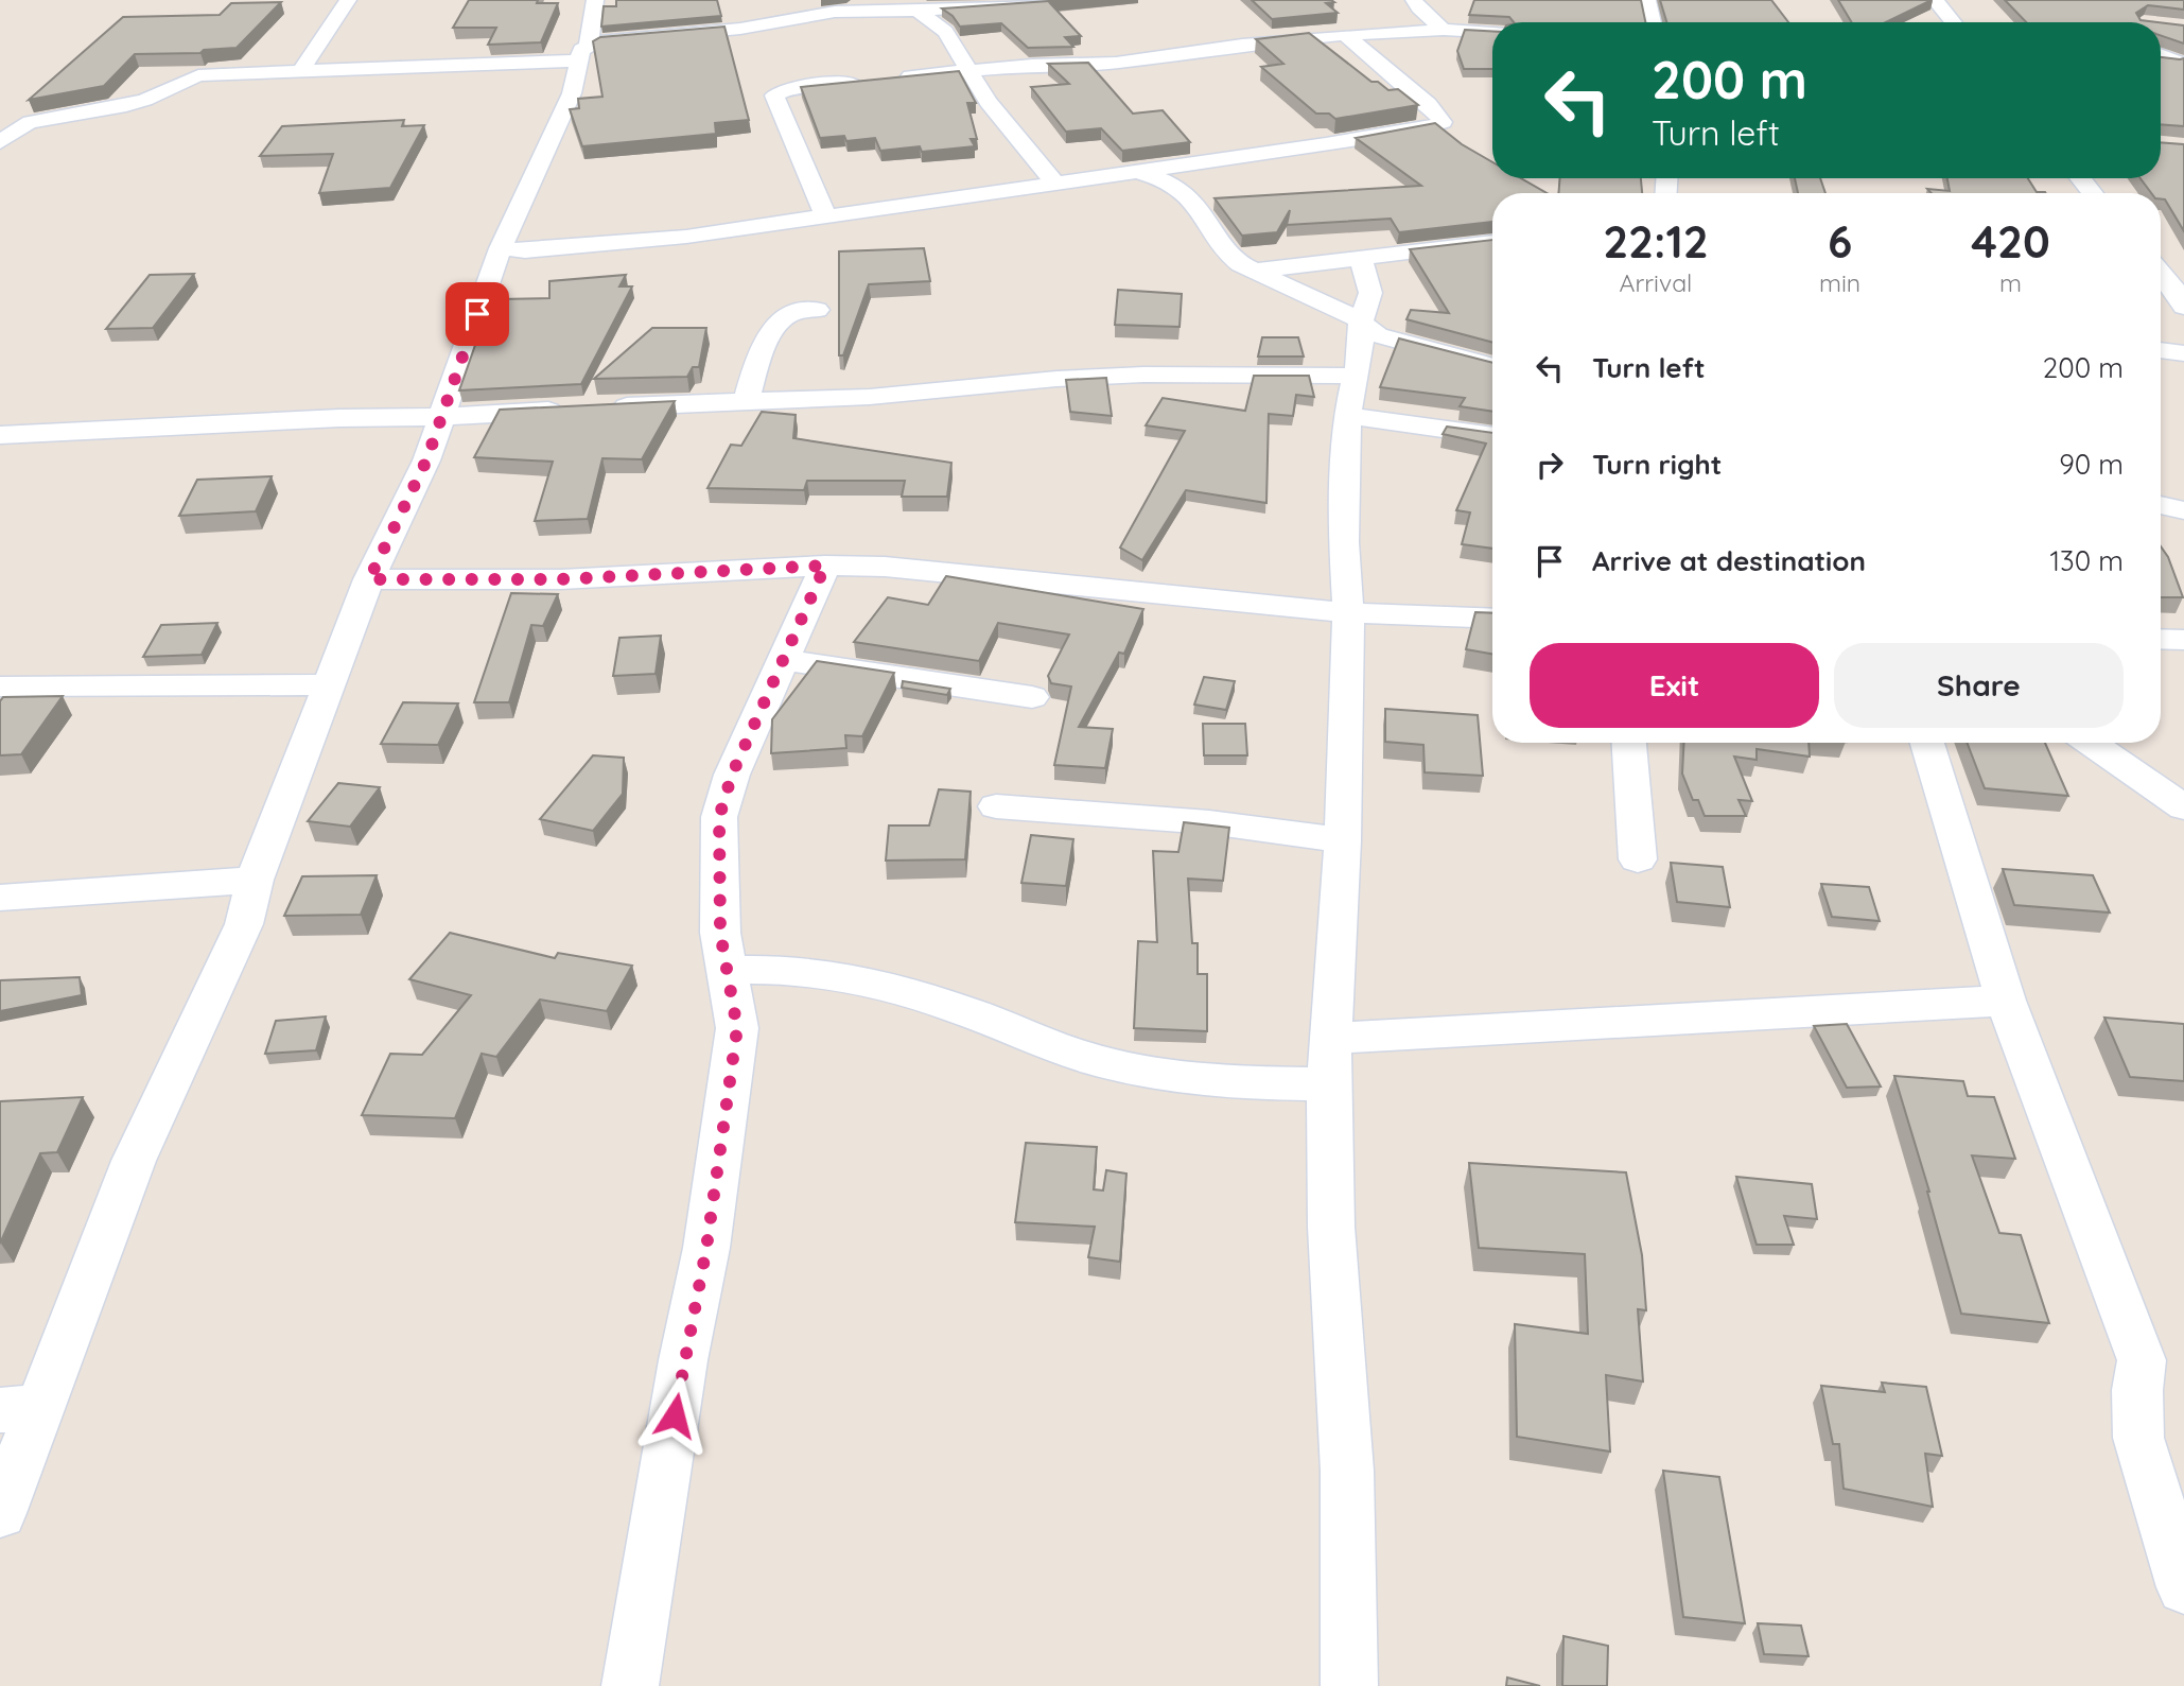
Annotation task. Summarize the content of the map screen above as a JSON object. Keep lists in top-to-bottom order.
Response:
{
  "page": {
    "turn": ["200 m", "Turn left"],
    "eta": [
      "22:12",
      "Arrival",
      "6",
      "min",
      "420",
      "m"
    ],
    "list": [
      {
        "name": "Turn left",
        "value": "200 m"
      },
      {
        "name": "Turn right",
        "value": "90 m"
      },
      {
        "name": "Arrive at destination",
        "value": "130 m"
      }
    ],
    "buttons": ["Exit", "Share"]
  }
}
